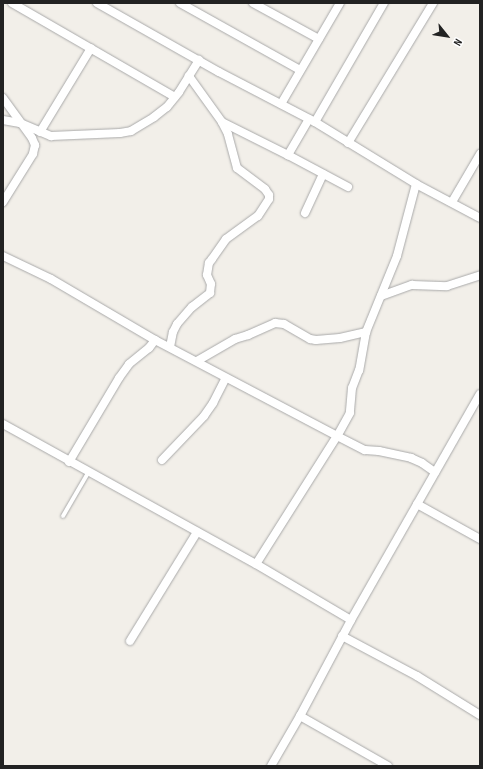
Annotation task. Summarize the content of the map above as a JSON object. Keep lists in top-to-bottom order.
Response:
{
  "north": "bottom right"
}
